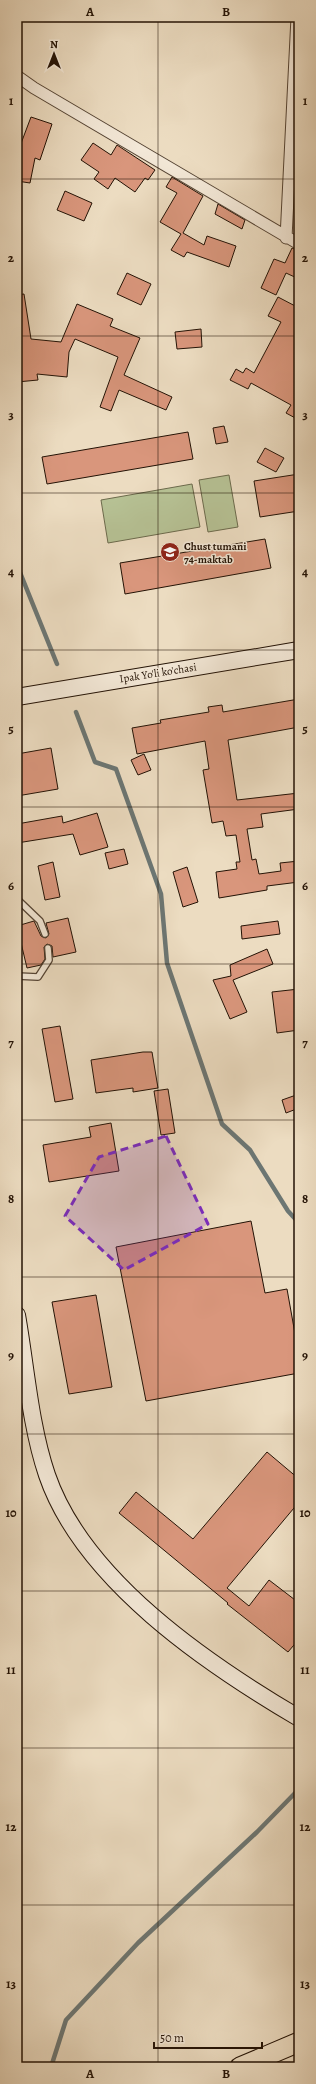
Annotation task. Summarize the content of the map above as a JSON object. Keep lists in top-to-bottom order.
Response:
{
  "streets": {
    "main road": ["Ipak Yo'li ko'chasi"]
  },
  "places": {
    "school or university": ["Chust tumani 74-maktab"]
  },
  "scale_bar": "50 m",
  "north": "top",
  "grid": {
    "columns": ["A", "B"],
    "rows": [
      "1",
      "2",
      "3",
      "4",
      "5",
      "6",
      "7",
      "8",
      "9",
      "10",
      "11",
      "12",
      "13"
    ]
  }
}
